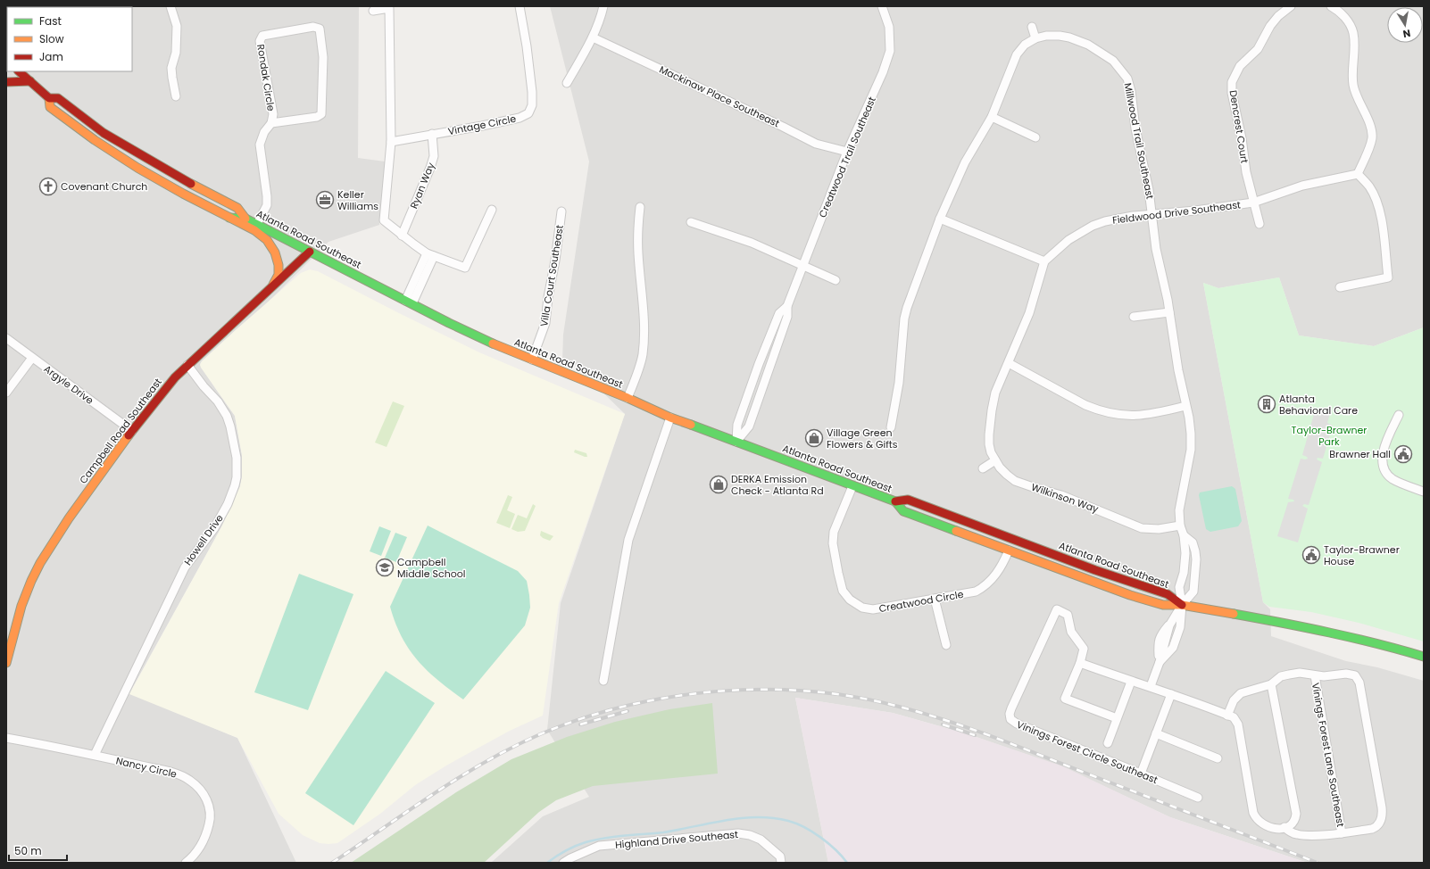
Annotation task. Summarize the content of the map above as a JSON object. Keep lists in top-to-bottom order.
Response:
{
  "streets": {
    "main road": ["Atlanta Road Southeast", "Campbell Road Southeast"],
    "street": [
      "Rondak Circle",
      "Mackinaw Place Southeast",
      "Vintage Circle",
      "Dencrest Court",
      "Millwood Trail Southeast",
      "Creatwood Trail Southeast",
      "Ryan Way",
      "Fieldwood Drive Southeast",
      "Villa Court Southeast",
      "Argyle Drive",
      "Wilkinson Way",
      "Howell Drive",
      "Creatwood Circle",
      "Vinings Forest Circle Southeast",
      "Vinings Forest Lane Southeast",
      "Nancy Circle",
      "Highland Drive Southeast"
    ]
  },
  "crossings": [
    ["Rondak Circle", "Atlanta Road Southeast"],
    ["Mackinaw Place Southeast", "Creatwood Trail Southeast"],
    ["Vintage Circle", "Ryan Way"],
    ["Dencrest Court", "Fieldwood Drive Southeast"],
    ["Millwood Trail Southeast", "Fieldwood Drive Southeast"],
    ["Millwood Trail Southeast", "Atlanta Road Southeast"],
    ["Millwood Trail Southeast", "Wilkinson Way"],
    ["Creatwood Trail Southeast", "Atlanta Road Southeast"],
    ["Atlanta Road Southeast", "Villa Court Southeast"],
    ["Atlanta Road Southeast", "Campbell Road Southeast"],
    ["Atlanta Road Southeast", "Creatwood Circle"],
    ["Argyle Drive", "Campbell Road Southeast"],
    ["Campbell Road Southeast", "Howell Drive"],
    ["Howell Drive", "Nancy Circle"]
  ],
  "parks": ["Taylor-Brawner Park"],
  "places": {
    "church": ["Covenant Church"],
    "office": ["Keller Williams"],
    "building": ["Atlanta Behavioral Care"],
    "shop": ["Village Green Flowers & Gifts", "DERKA Emission Check - Atlanta Rd"],
    "public building": ["Brawner Hall", "Taylor-Brawner House"],
    "school or university": ["Campbell Middle School"]
  },
  "legend": ["Fast", "Slow", "Jam"],
  "scale_bar": "50 m",
  "north": "bottom"
}
